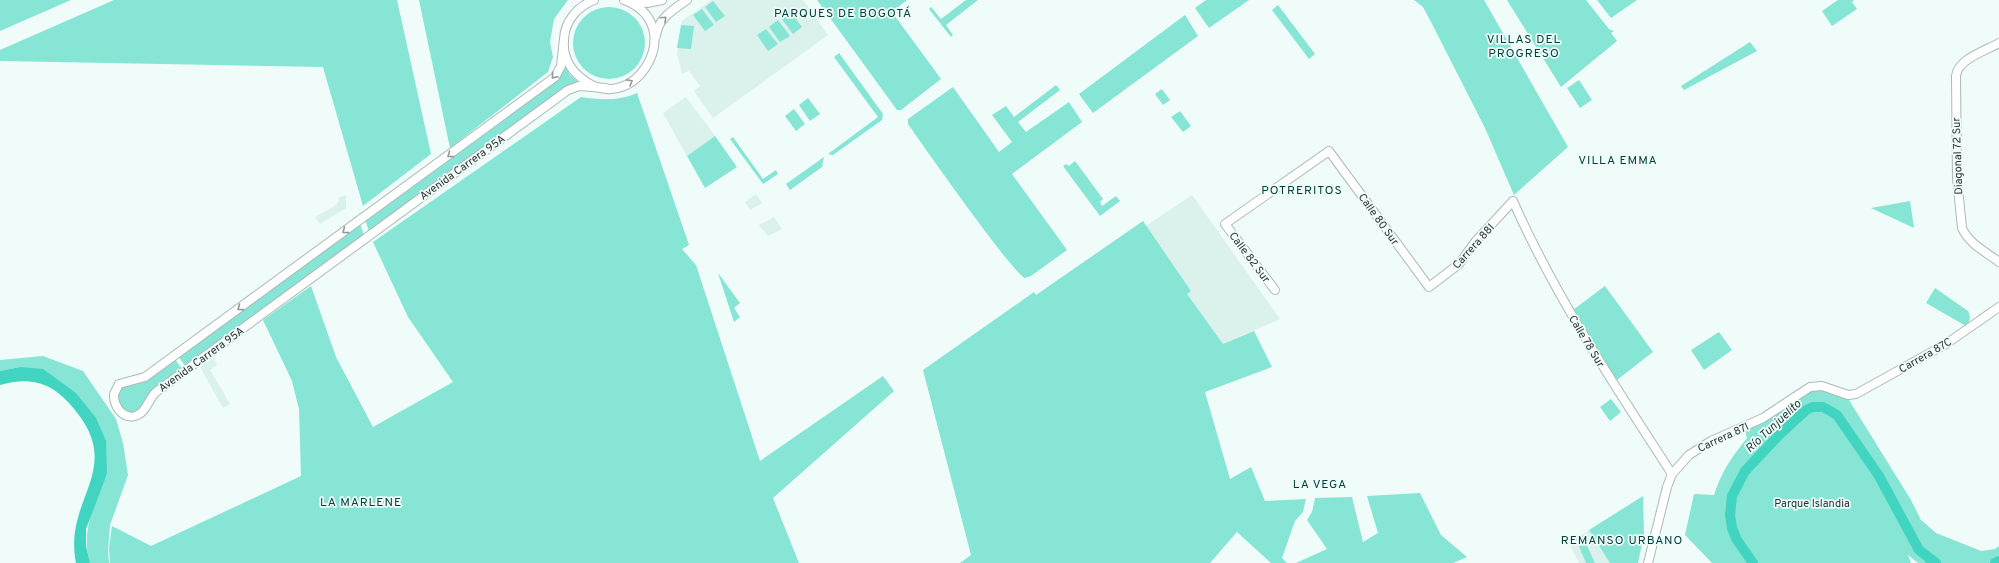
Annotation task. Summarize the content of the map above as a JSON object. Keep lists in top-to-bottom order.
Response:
{
  "streets": {
    "street": [
      "Diagonal 72 Sur",
      "Avenida Carrera 95A",
      "Calle 80 Sur",
      "Carrera 88I",
      "Calle 82 Sur",
      "Calle 78 Sur",
      "Carrera 87C",
      "Carrera 87I"
    ]
  },
  "crossings": [
    ["Calle 80 Sur", "Carrera 88I"],
    ["Calle 80 Sur", "Calle 82 Sur"],
    ["Carrera 88I", "Calle 78 Sur"],
    ["Calle 78 Sur", "Carrera 87I"],
    ["Carrera 87C", "Carrera 87I"]
  ],
  "districts": [
    "PARQUES DE BOGOTÁ",
    "VILLAS DEL PROGRESO",
    "VILLA EMMA",
    "POTRERITOS",
    "LA VEGA",
    "LA MARLENE",
    "REMANSO URBANO"
  ],
  "water": ["Río Tunjuelito"],
  "parks": ["Parque Islandia"]
}
